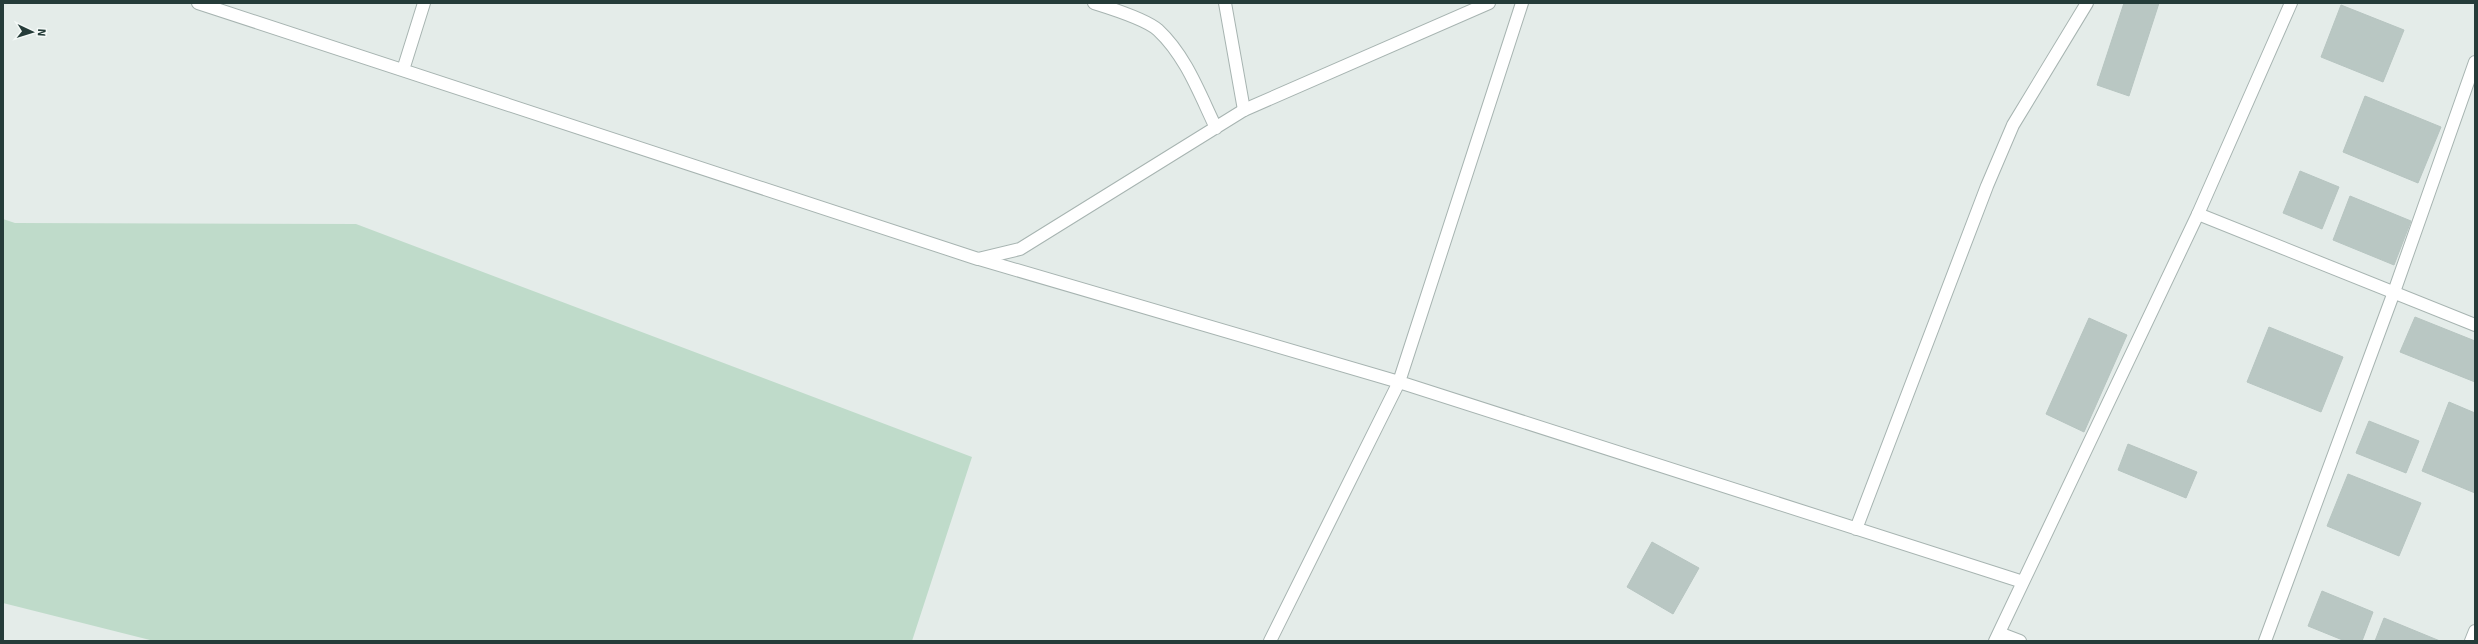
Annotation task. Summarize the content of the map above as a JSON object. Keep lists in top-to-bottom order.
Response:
{
  "north": "right"
}
